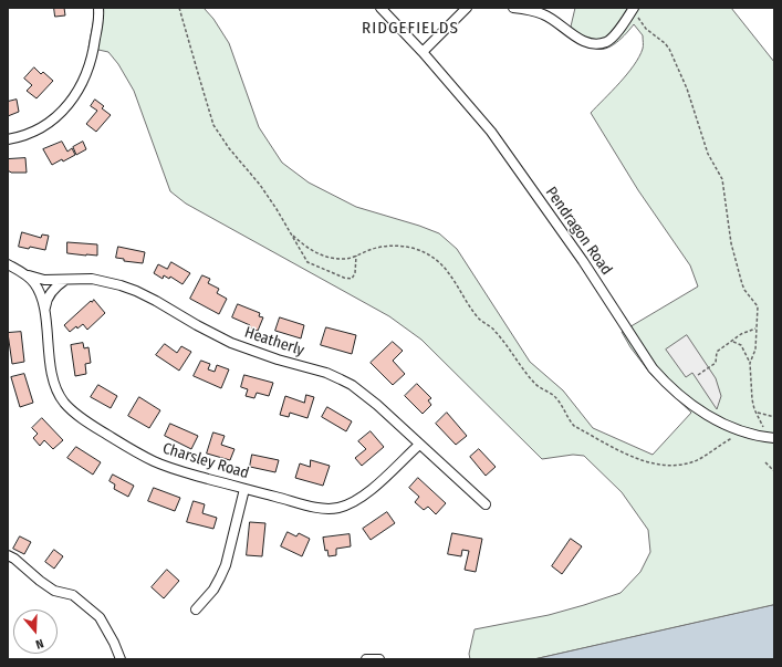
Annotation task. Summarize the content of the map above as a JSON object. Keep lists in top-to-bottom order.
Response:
{
  "streets": {
    "street": ["Pendragon Road", "Heatherly", "Charsley Road"]
  },
  "crossings": [
    ["Heatherly", "Charsley Road"]
  ],
  "districts": ["RIDGEFIELDS"],
  "north": "bottom"
}
